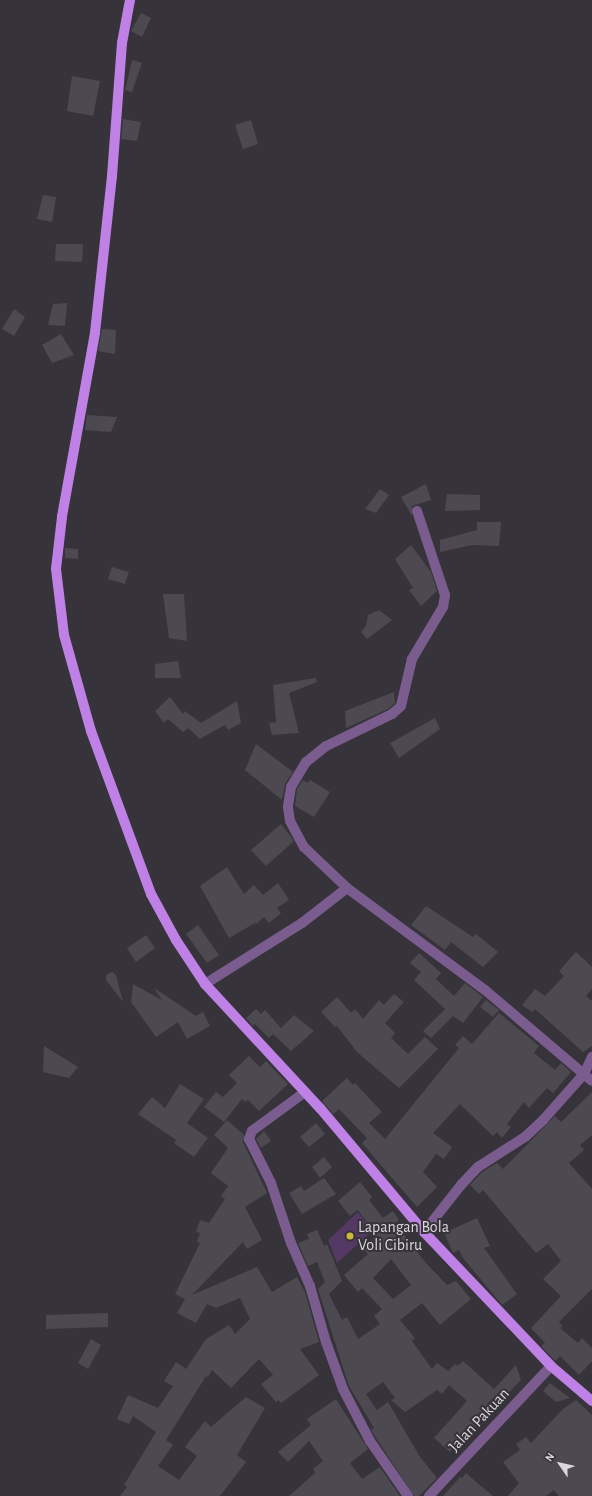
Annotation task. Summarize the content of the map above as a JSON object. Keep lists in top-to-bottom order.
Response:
{
  "streets": {
    "street": ["Jalan Pakuan"]
  },
  "places": ["Lapangan Bola Voli Cibiru"],
  "north": "top left"
}
